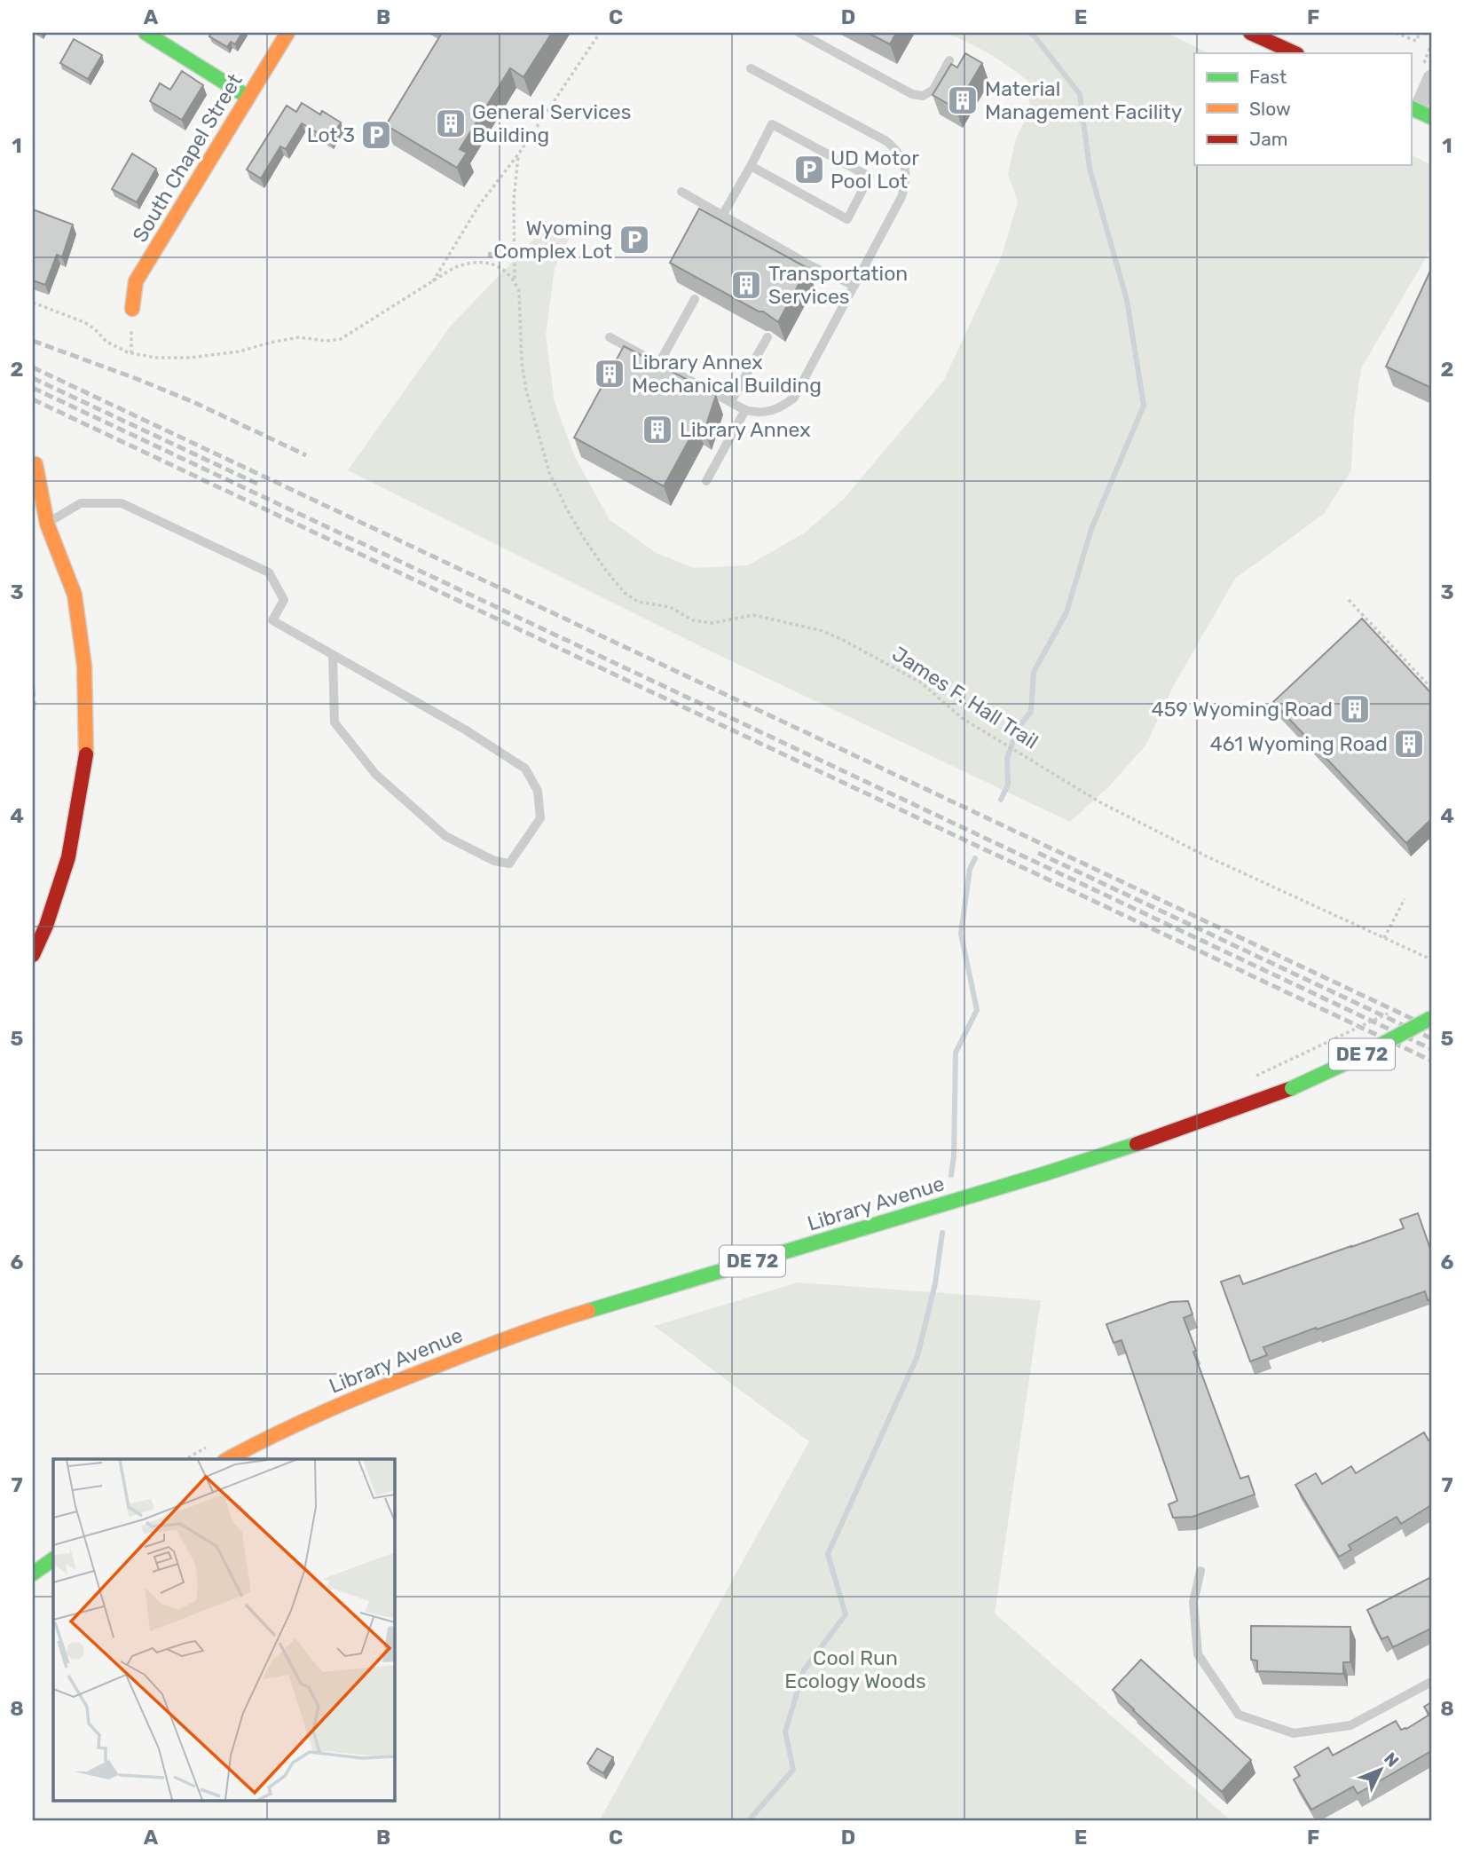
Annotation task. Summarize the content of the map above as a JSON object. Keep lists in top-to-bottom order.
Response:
{
  "streets": {
    "main road": ["South Chapel Street", "DE 72", "Library Avenue"],
    "path": ["James F. Hall Trail"]
  },
  "parks": ["Cool Run Ecology Woods"],
  "places": {
    "building": [
      "Material Management Facility",
      "General Services Building",
      "Transportation Services",
      "Library Annex Mechanical Building",
      "Library Annex",
      "459 Wyoming Road",
      "461 Wyoming Road"
    ],
    "parking": ["Lot 3", "UD Motor Pool Lot", "Wyoming Complex Lot"]
  },
  "legend": ["Fast", "Slow", "Jam"],
  "north": "top right",
  "grid": {
    "columns": [
      "A",
      "B",
      "C",
      "D",
      "E",
      "F"
    ],
    "rows": [
      "1",
      "2",
      "3",
      "4",
      "5",
      "6",
      "7",
      "8"
    ]
  }
}
